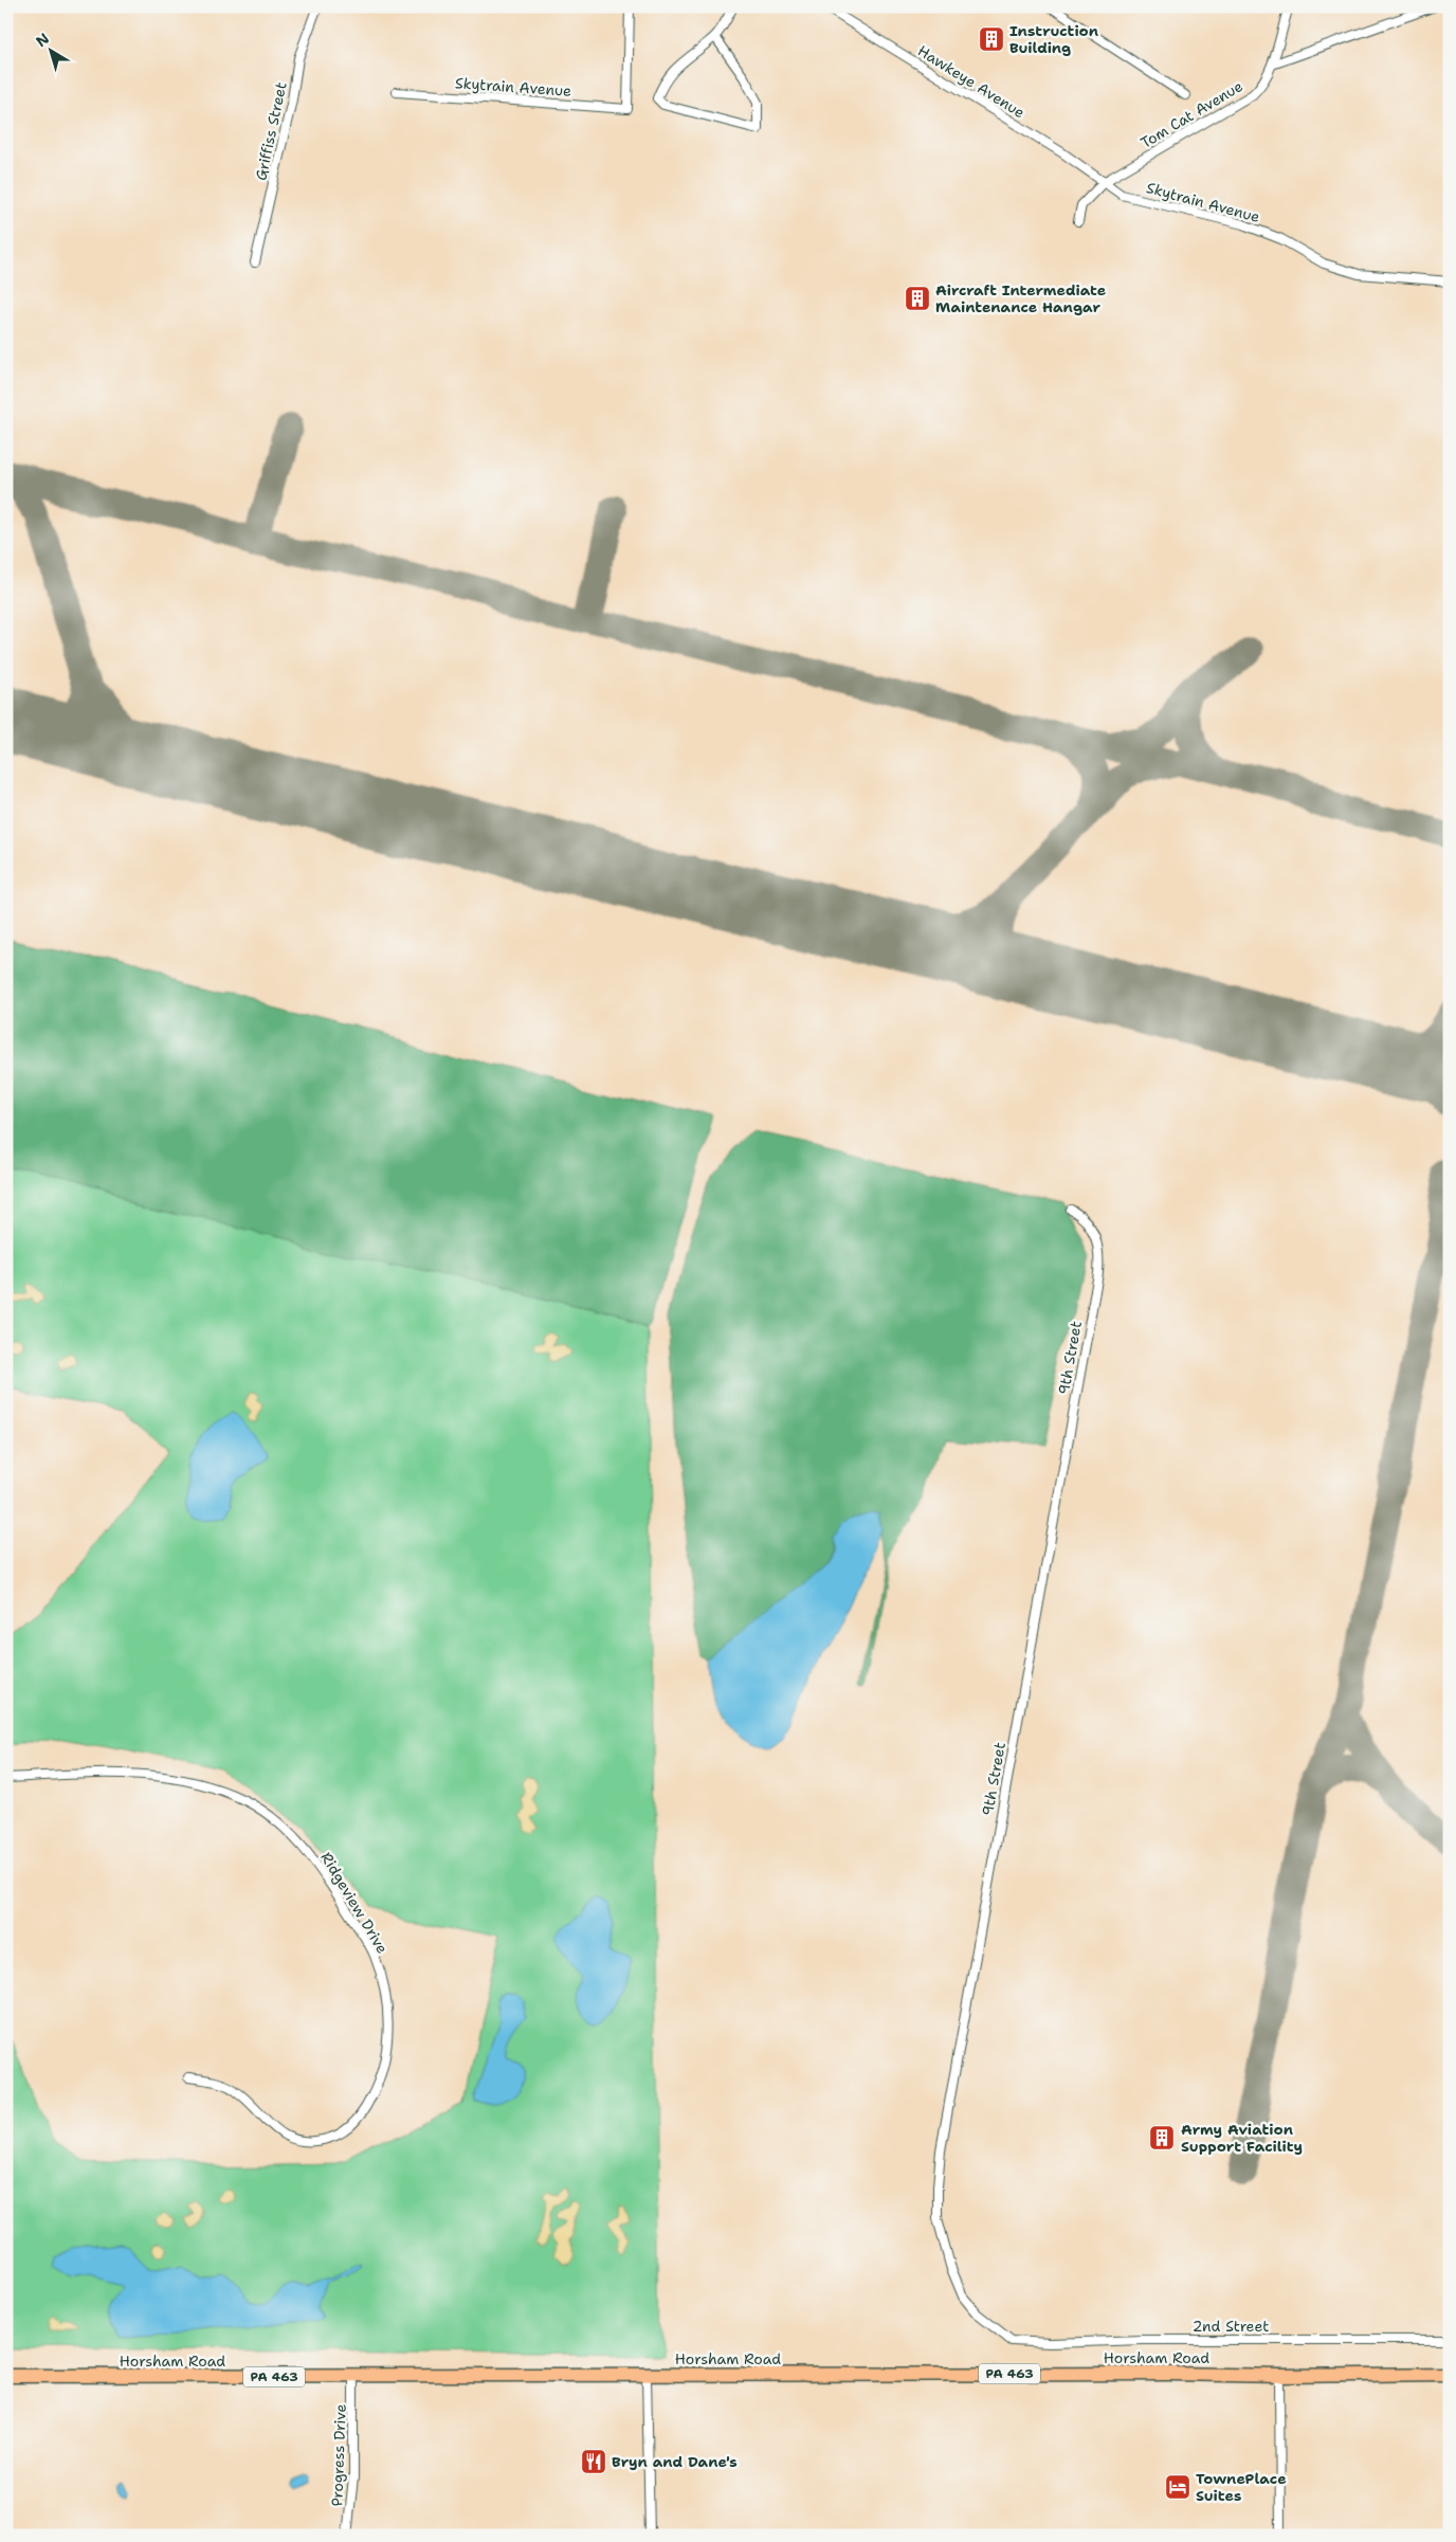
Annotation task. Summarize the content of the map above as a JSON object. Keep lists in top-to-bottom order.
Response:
{
  "streets": {
    "main road": ["Horsham Road", "PA 463"],
    "street": [
      "Hawkeye Avenue",
      "Skytrain Avenue",
      "Tom Cat Avenue",
      "Griffiss Street",
      "9th Street",
      "Ridgeview Drive",
      "2nd Street",
      "Progress Drive"
    ]
  },
  "crossings": [
    ["Hawkeye Avenue", "Skytrain Avenue"],
    ["Hawkeye Avenue", "Tom Cat Avenue"],
    ["Skytrain Avenue", "Tom Cat Avenue"],
    ["9th Street", "2nd Street"],
    ["Horsham Road", "Progress Drive"]
  ],
  "places": {
    "building": ["Instruction Building", "Aircraft Intermediate Maintenance Hangar", "Army Aviation Support Facility"],
    "restaurant": ["Bryn and Dane's"],
    "hotel": ["TownePlace Suites"]
  },
  "north": "top left"
}
